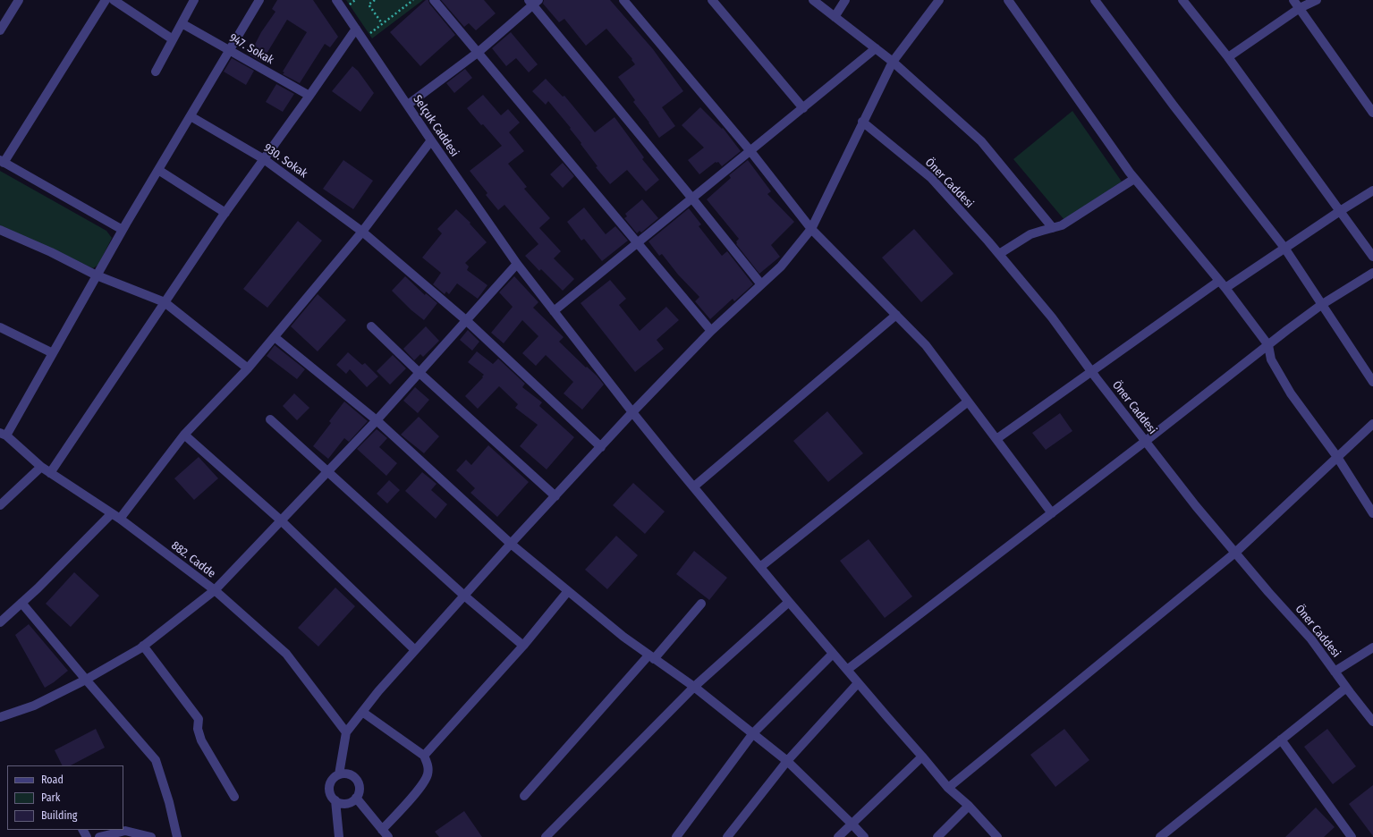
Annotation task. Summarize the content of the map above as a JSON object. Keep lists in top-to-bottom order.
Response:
{
  "streets": {
    "street": [
      "947. Sokak",
      "Selçuk Caddesi",
      "930. Sokak",
      "Öner Caddesi",
      "882. Cadde"
    ]
  },
  "legend": ["Road", "Park", "Building"]
}
